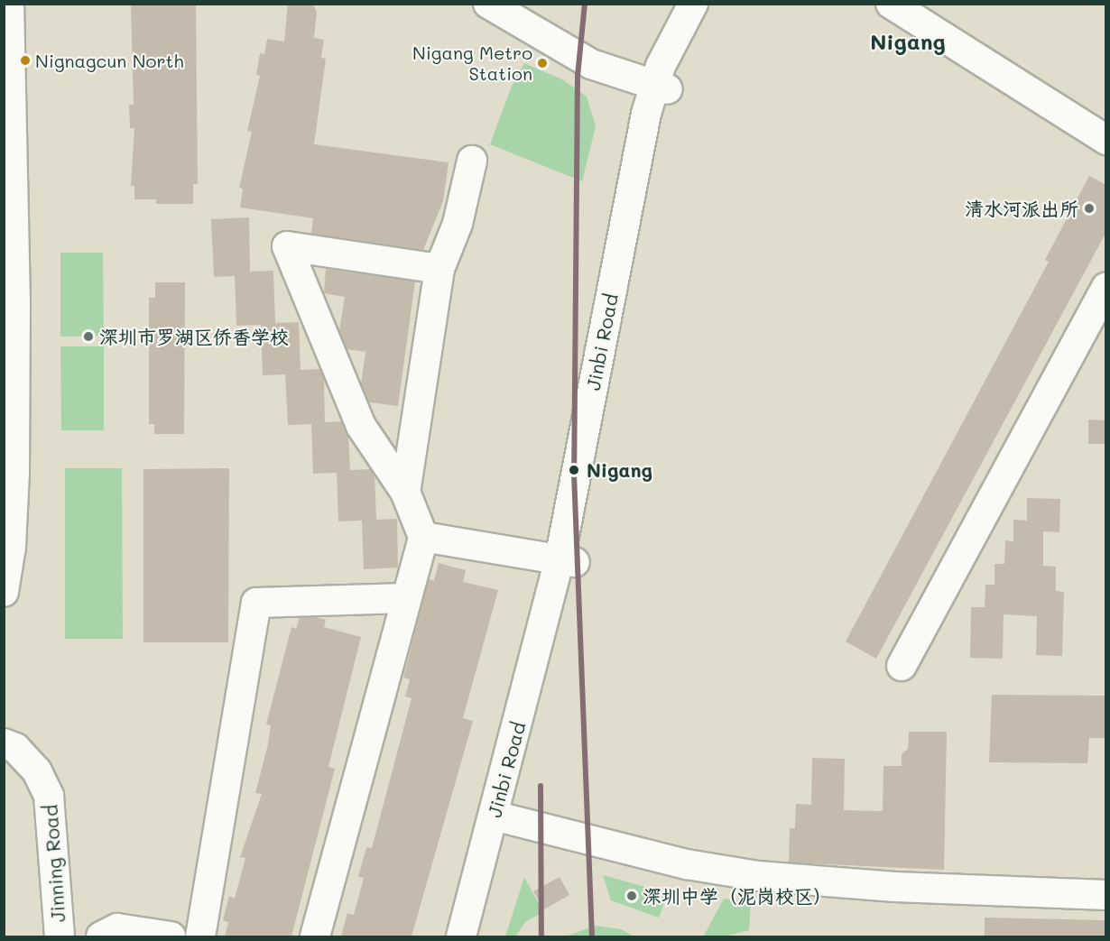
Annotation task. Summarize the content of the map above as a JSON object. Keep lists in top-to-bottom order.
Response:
{
  "streets": {
    "street": ["Jinbi Road", "Jinning Road"]
  },
  "districts": ["Nigang"],
  "places": [
    "Nignagcun North",
    "Nigang Metro Station",
    "清水河派出所",
    "深圳市罗湖区侨香学校",
    "Nigang",
    "深圳中学（泥岗校区）"
  ]
}
